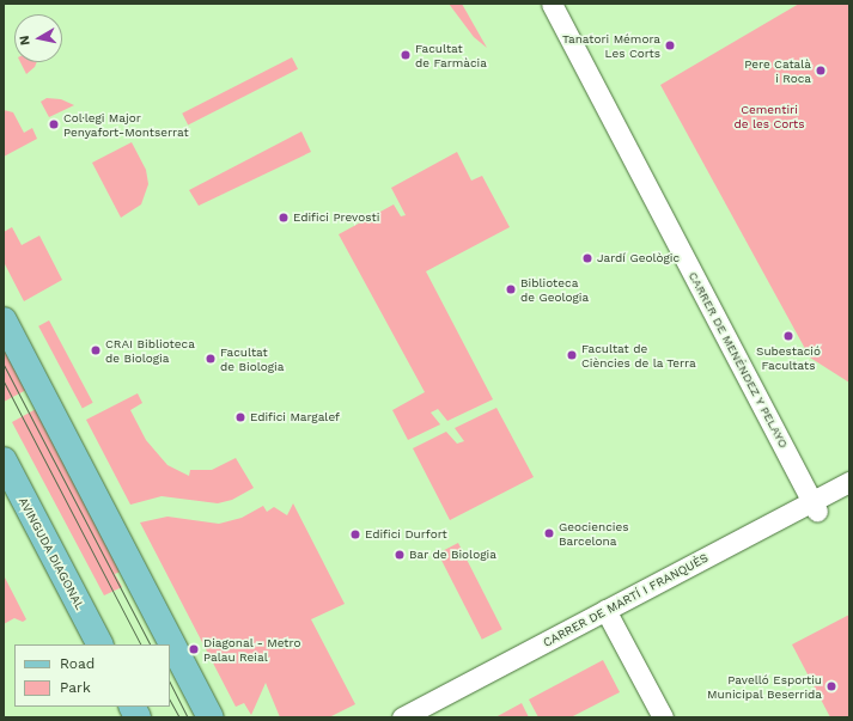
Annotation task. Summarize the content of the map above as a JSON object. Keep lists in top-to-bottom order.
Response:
{
  "streets": {
    "main road": ["AVINGUDA DIAGONAL"],
    "street": ["CARRER DE MENÉNDEZ Y PELAYO", "CARRER DE MARTÍ I FRANQUÈS"]
  },
  "crossings": [
    ["CARRER DE MENÉNDEZ Y PELAYO", "CARRER DE MARTÍ I FRANQUÈS"]
  ],
  "parks": ["Cementiri de les Corts"],
  "places": [
    "Tanatori Mémora Les Corts",
    "Facultat de Farmàcia",
    "Pere Català i Roca",
    "Col·legi Major Penyafort-Montserrat",
    "Edifici Prevosti",
    "Jardí Geològic",
    "Biblioteca de Geologia",
    "Subestació Facultats",
    "CRAI Biblioteca de Biologia",
    "Facultat de Ciències de la Terra",
    "Facultat de Biologia",
    "Edifici Margalef",
    "Geociencies Barcelona",
    "Edifici Durfort",
    "Bar de Biologia",
    "Diagonal - Metro Palau Reial",
    "Pavelló Esportiu Municipal Beserrida"
  ],
  "legend": ["Road", "Park"],
  "north": "left"
}
